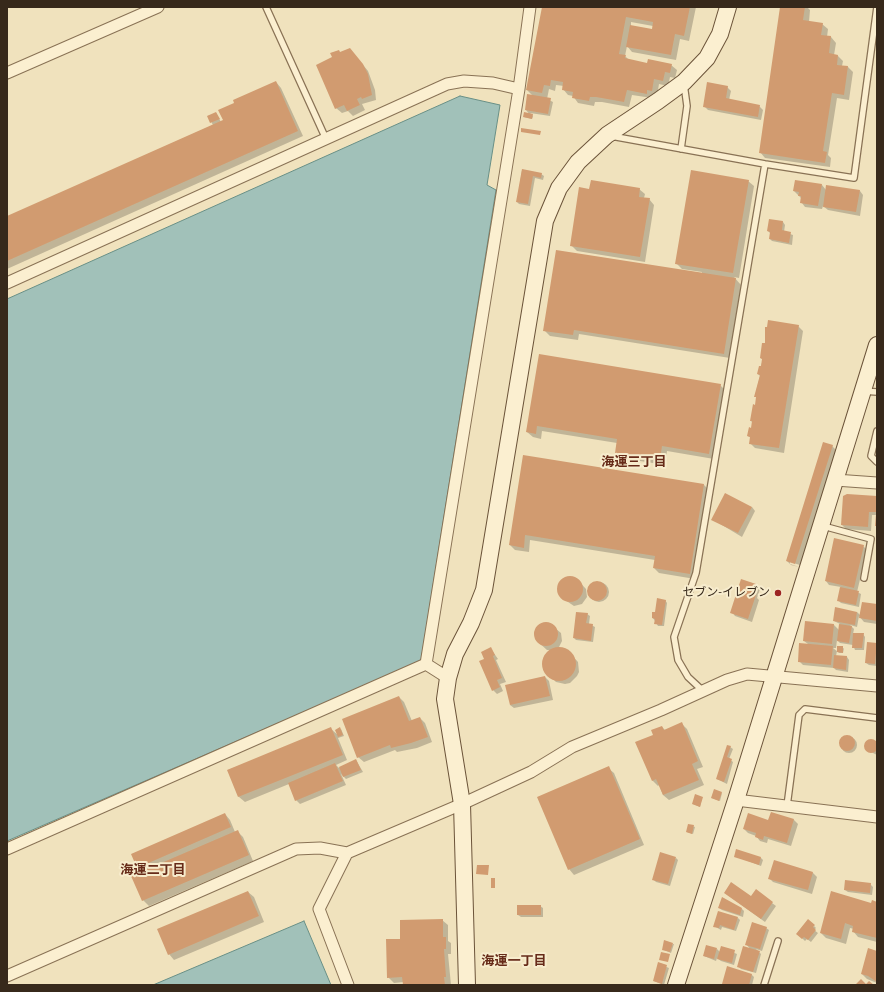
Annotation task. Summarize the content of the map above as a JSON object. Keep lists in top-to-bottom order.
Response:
{
  "districts": ["海運三丁目", "海運二丁目", "海運一丁目"],
  "places": ["セブン-イレブン"]
}
